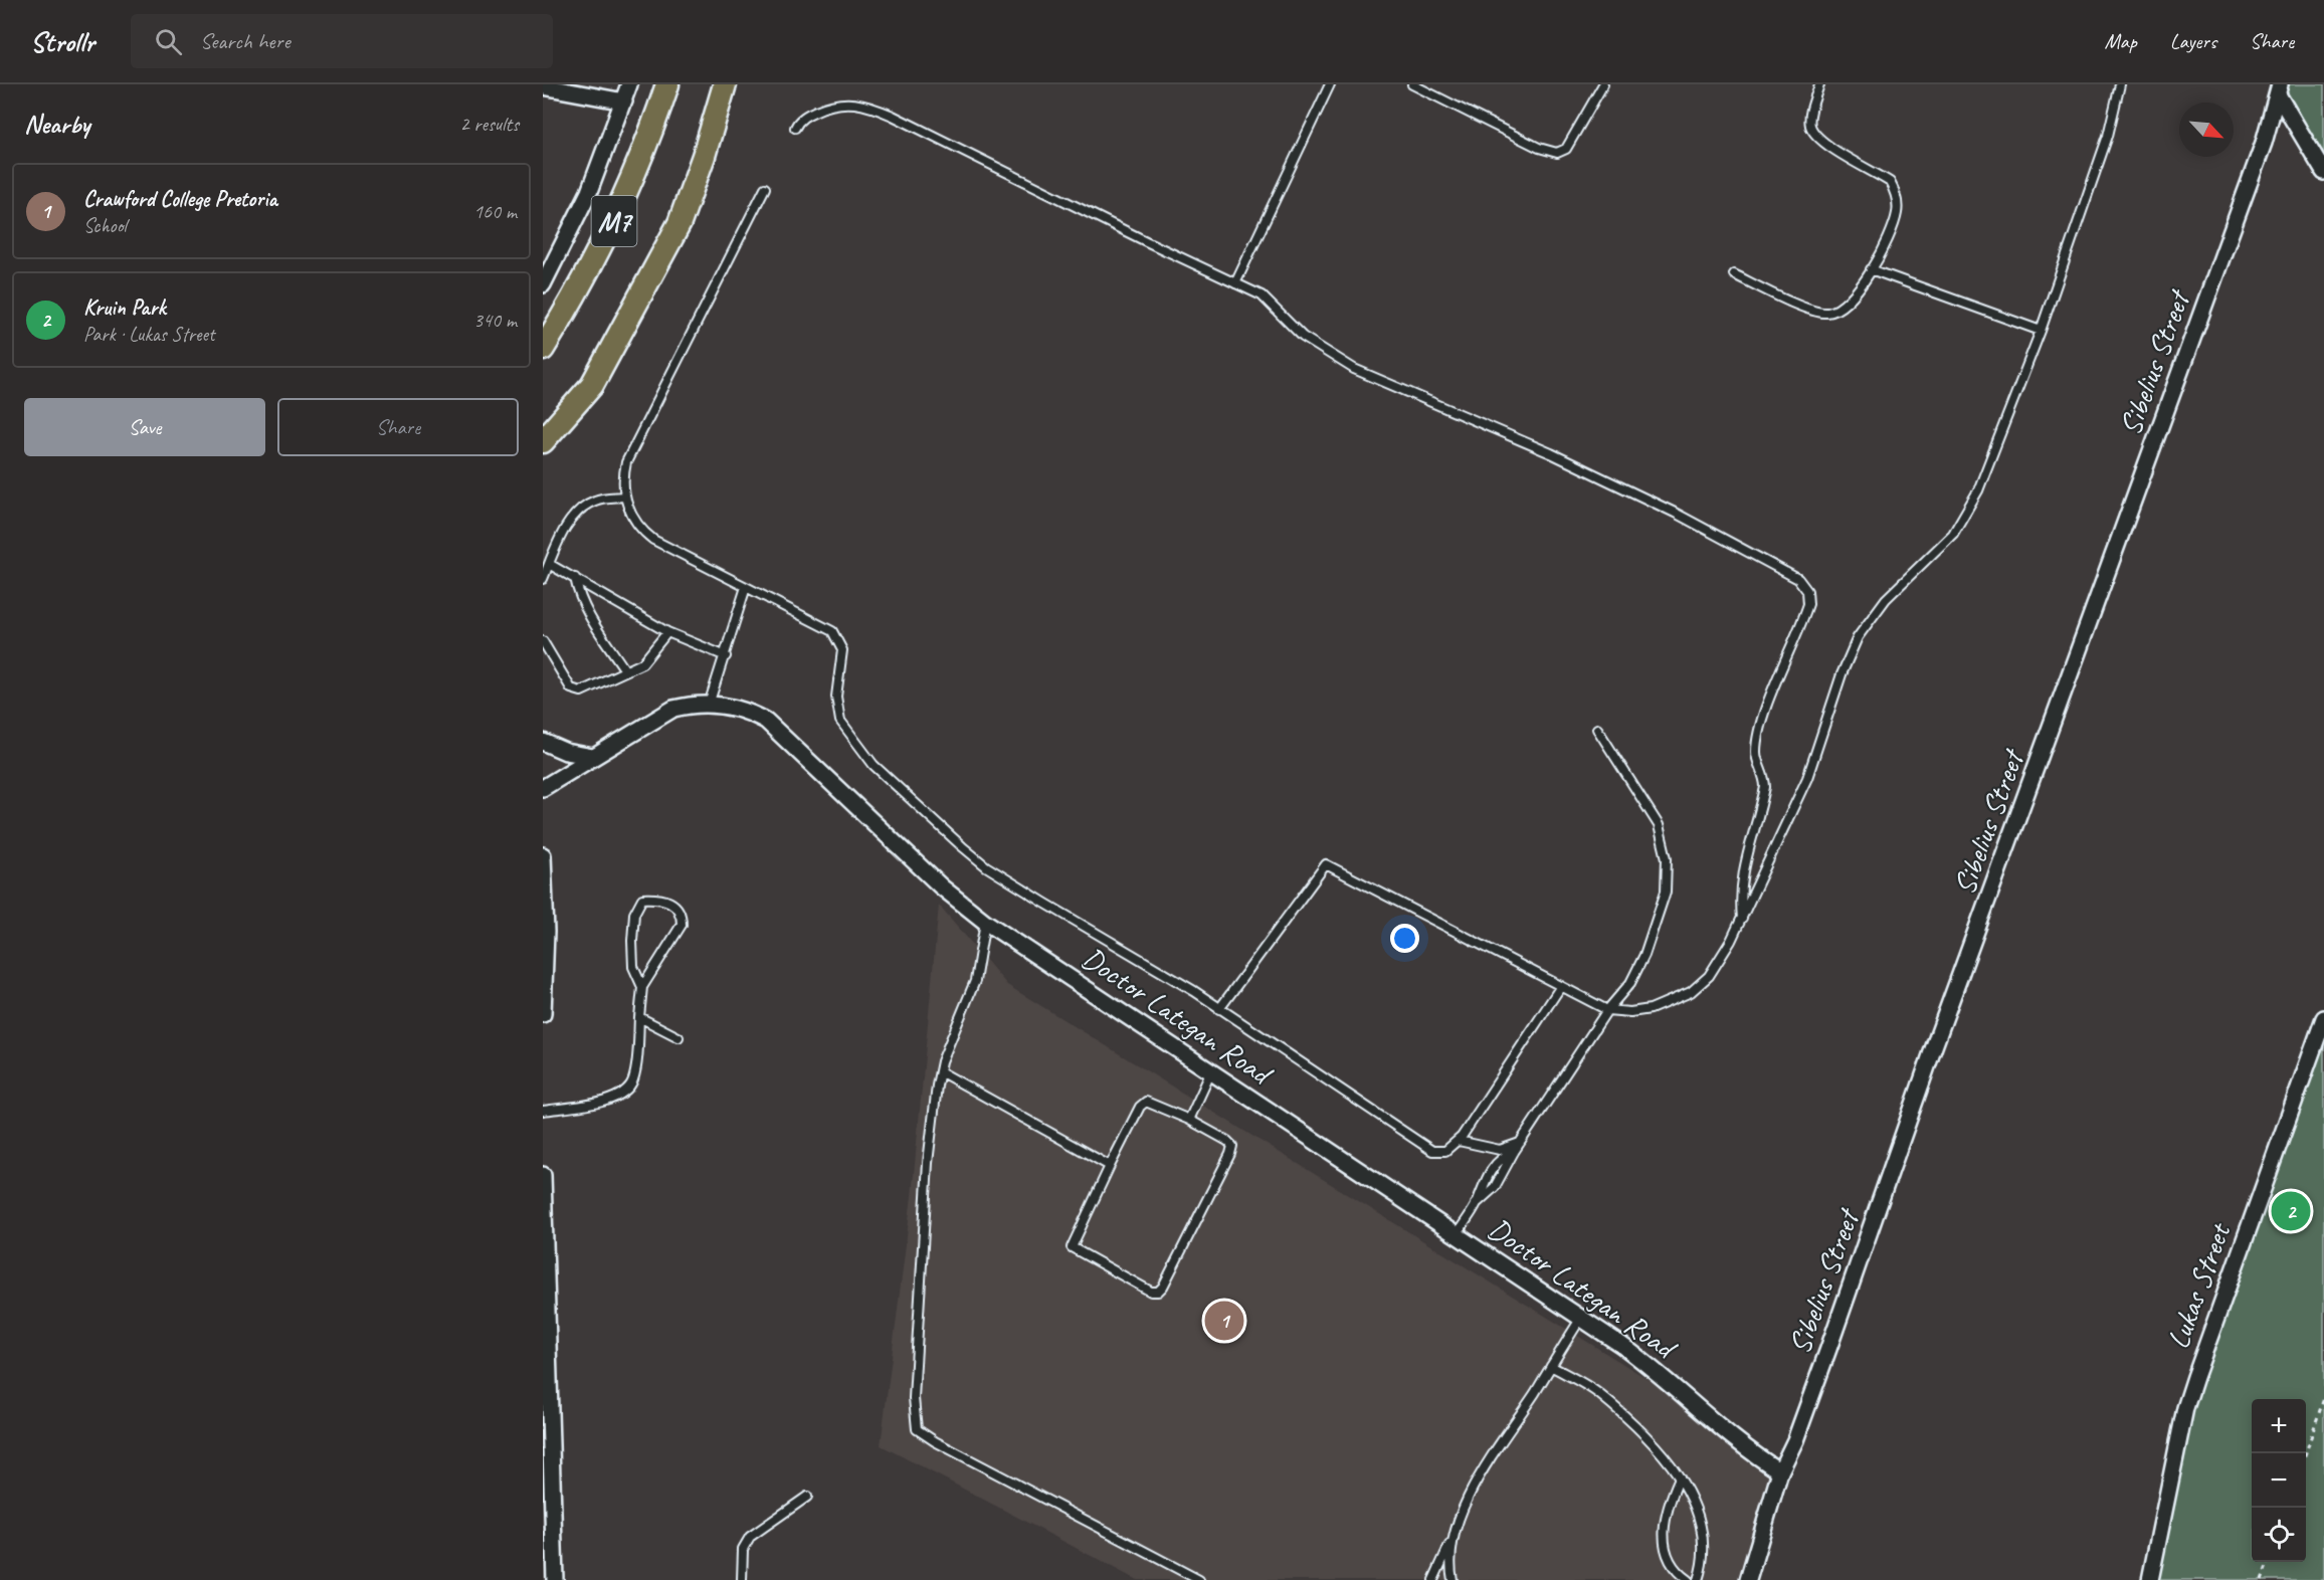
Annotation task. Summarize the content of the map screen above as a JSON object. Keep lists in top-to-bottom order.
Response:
{
  "streets": {
    "main road": ["M7"],
    "street": ["Sibelius Street", "Doctor Lategan Road", "Lukas Street"]
  },
  "crossings": [
    ["Sibelius Street", "Doctor Lategan Road"]
  ],
  "north": "bottom right",
  "page": {
    "header": "Strollr",
    "search": "Search here",
    "nav": ["Map", "Layers", "Share"],
    "heading": ["Nearby", "2 results"],
    "list": [
      {
        "mark": "1",
        "name": "Crawford College Pretoria",
        "note": "School",
        "value": "160 m"
      },
      {
        "mark": "2",
        "name": "Kruin Park",
        "note": "Park · Lukas Street",
        "value": "340 m"
      }
    ],
    "buttons": ["Save", "Share"],
    "pins": ["2", "1"],
    "map_buttons": ["+", "−"]
  }
}
